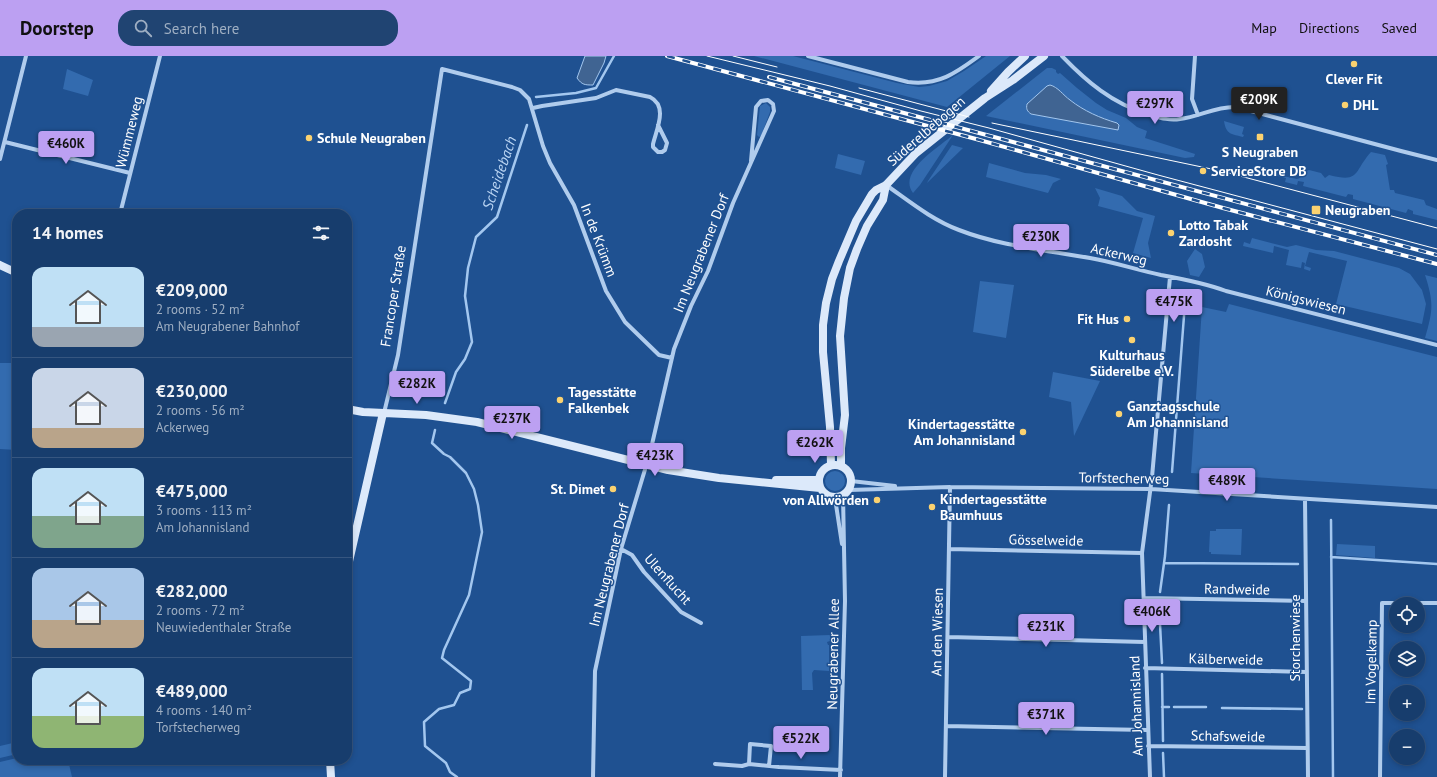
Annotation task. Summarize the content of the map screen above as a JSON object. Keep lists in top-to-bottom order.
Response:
{
  "streets": {
    "main road": ["Süderelbebogen", "Francoper Straße"],
    "street": [
      "Wümmeweg",
      "In de Krümm",
      "Im Neugrabener Dorf",
      "Ackerweg",
      "Königswiesen",
      "Torfstecherweg",
      "Gösselweide",
      "Ulenflucht",
      "Randweide",
      "An den Wiesen",
      "Storchenwiese",
      "Neugrabener Allee",
      "Kälberweide",
      "Im Vogelkamp",
      "Am Johannisland",
      "Schafsweide"
    ]
  },
  "crossings": [
    ["Süderelbebogen", "Ackerweg"],
    ["Süderelbebogen", "Torfstecherweg"],
    ["Süderelbebogen", "Neugrabener Allee"],
    ["In de Krümm", "Im Neugrabener Dorf"],
    ["In de Krümm", "Francoper Straße"],
    ["Im Neugrabener Dorf", "Ulenflucht"],
    ["Ackerweg", "Königswiesen"],
    ["Ackerweg", "Am Johannisland"],
    ["Königswiesen", "Am Johannisland"],
    ["Torfstecherweg", "An den Wiesen"],
    ["Torfstecherweg", "Storchenwiese"],
    ["Torfstecherweg", "Neugrabener Allee"],
    ["Torfstecherweg", "Am Johannisland"],
    ["Gösselweide", "An den Wiesen"],
    ["Gösselweide", "Am Johannisland"],
    ["Randweide", "Storchenwiese"],
    ["Randweide", "Am Johannisland"],
    ["Storchenwiese", "Kälberweide"],
    ["Storchenwiese", "Schafsweide"],
    ["Kälberweide", "Am Johannisland"],
    ["Am Johannisland", "Schafsweide"]
  ],
  "water": ["Scheidebach"],
  "places": {
    "other": [
      "Clever Fit",
      "DHL",
      "Schule Neugraben",
      "ServiceStore DB",
      "Lotto Tabak Zardosht",
      "Fit Hus",
      "Kulturhaus Süderelbe e.V.",
      "Tagesstätte Falkenbek",
      "Ganztagsschule Am Johannisland",
      "Kindertagesstätte Am Johannisland",
      "St. Dimet",
      "von Allwörden",
      "Kindertagesstätte Baumhuus"
    ],
    "transit": ["S Neugraben", "Neugraben"]
  },
  "page": {
    "header": "Doorstep",
    "search": "Search here",
    "nav": ["Map", "Directions", "Saved"],
    "price": [
      "€209K",
      "€297K",
      "€460K",
      "€230K",
      "€475K",
      "€282K",
      "€237K",
      "€262K",
      "€423K",
      "€489K",
      "€406K",
      "€231K",
      "€371K",
      "€522K"
    ],
    "heading": "14 homes",
    "list": [
      {
        "name": "€209,000",
        "note": "2 rooms · 52 m² · Am Neugrabener Bahnhof"
      },
      {
        "name": "€230,000",
        "note": "2 rooms · 56 m² · Ackerweg"
      },
      {
        "name": "€475,000",
        "note": "3 rooms · 113 m² · Am Johannisland"
      },
      {
        "name": "€282,000",
        "note": "2 rooms · 72 m² · Neuwiedenthaler Straße"
      },
      {
        "name": "€489,000",
        "note": "4 rooms · 140 m² · Torfstecherweg"
      }
    ],
    "map_buttons": ["+", "−"]
  }
}
